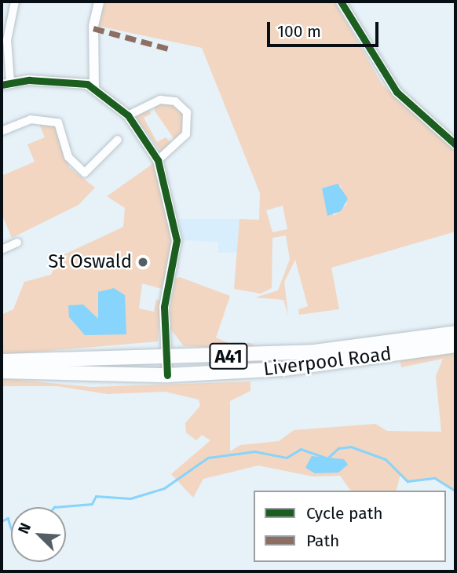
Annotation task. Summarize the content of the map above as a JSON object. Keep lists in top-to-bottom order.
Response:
{
  "streets": {
    "highway": ["A41", "Liverpool Road"]
  },
  "places": ["St Oswald"],
  "legend": ["Cycle path", "Path"],
  "scale_bar": "100 m",
  "north": "top left"
}
